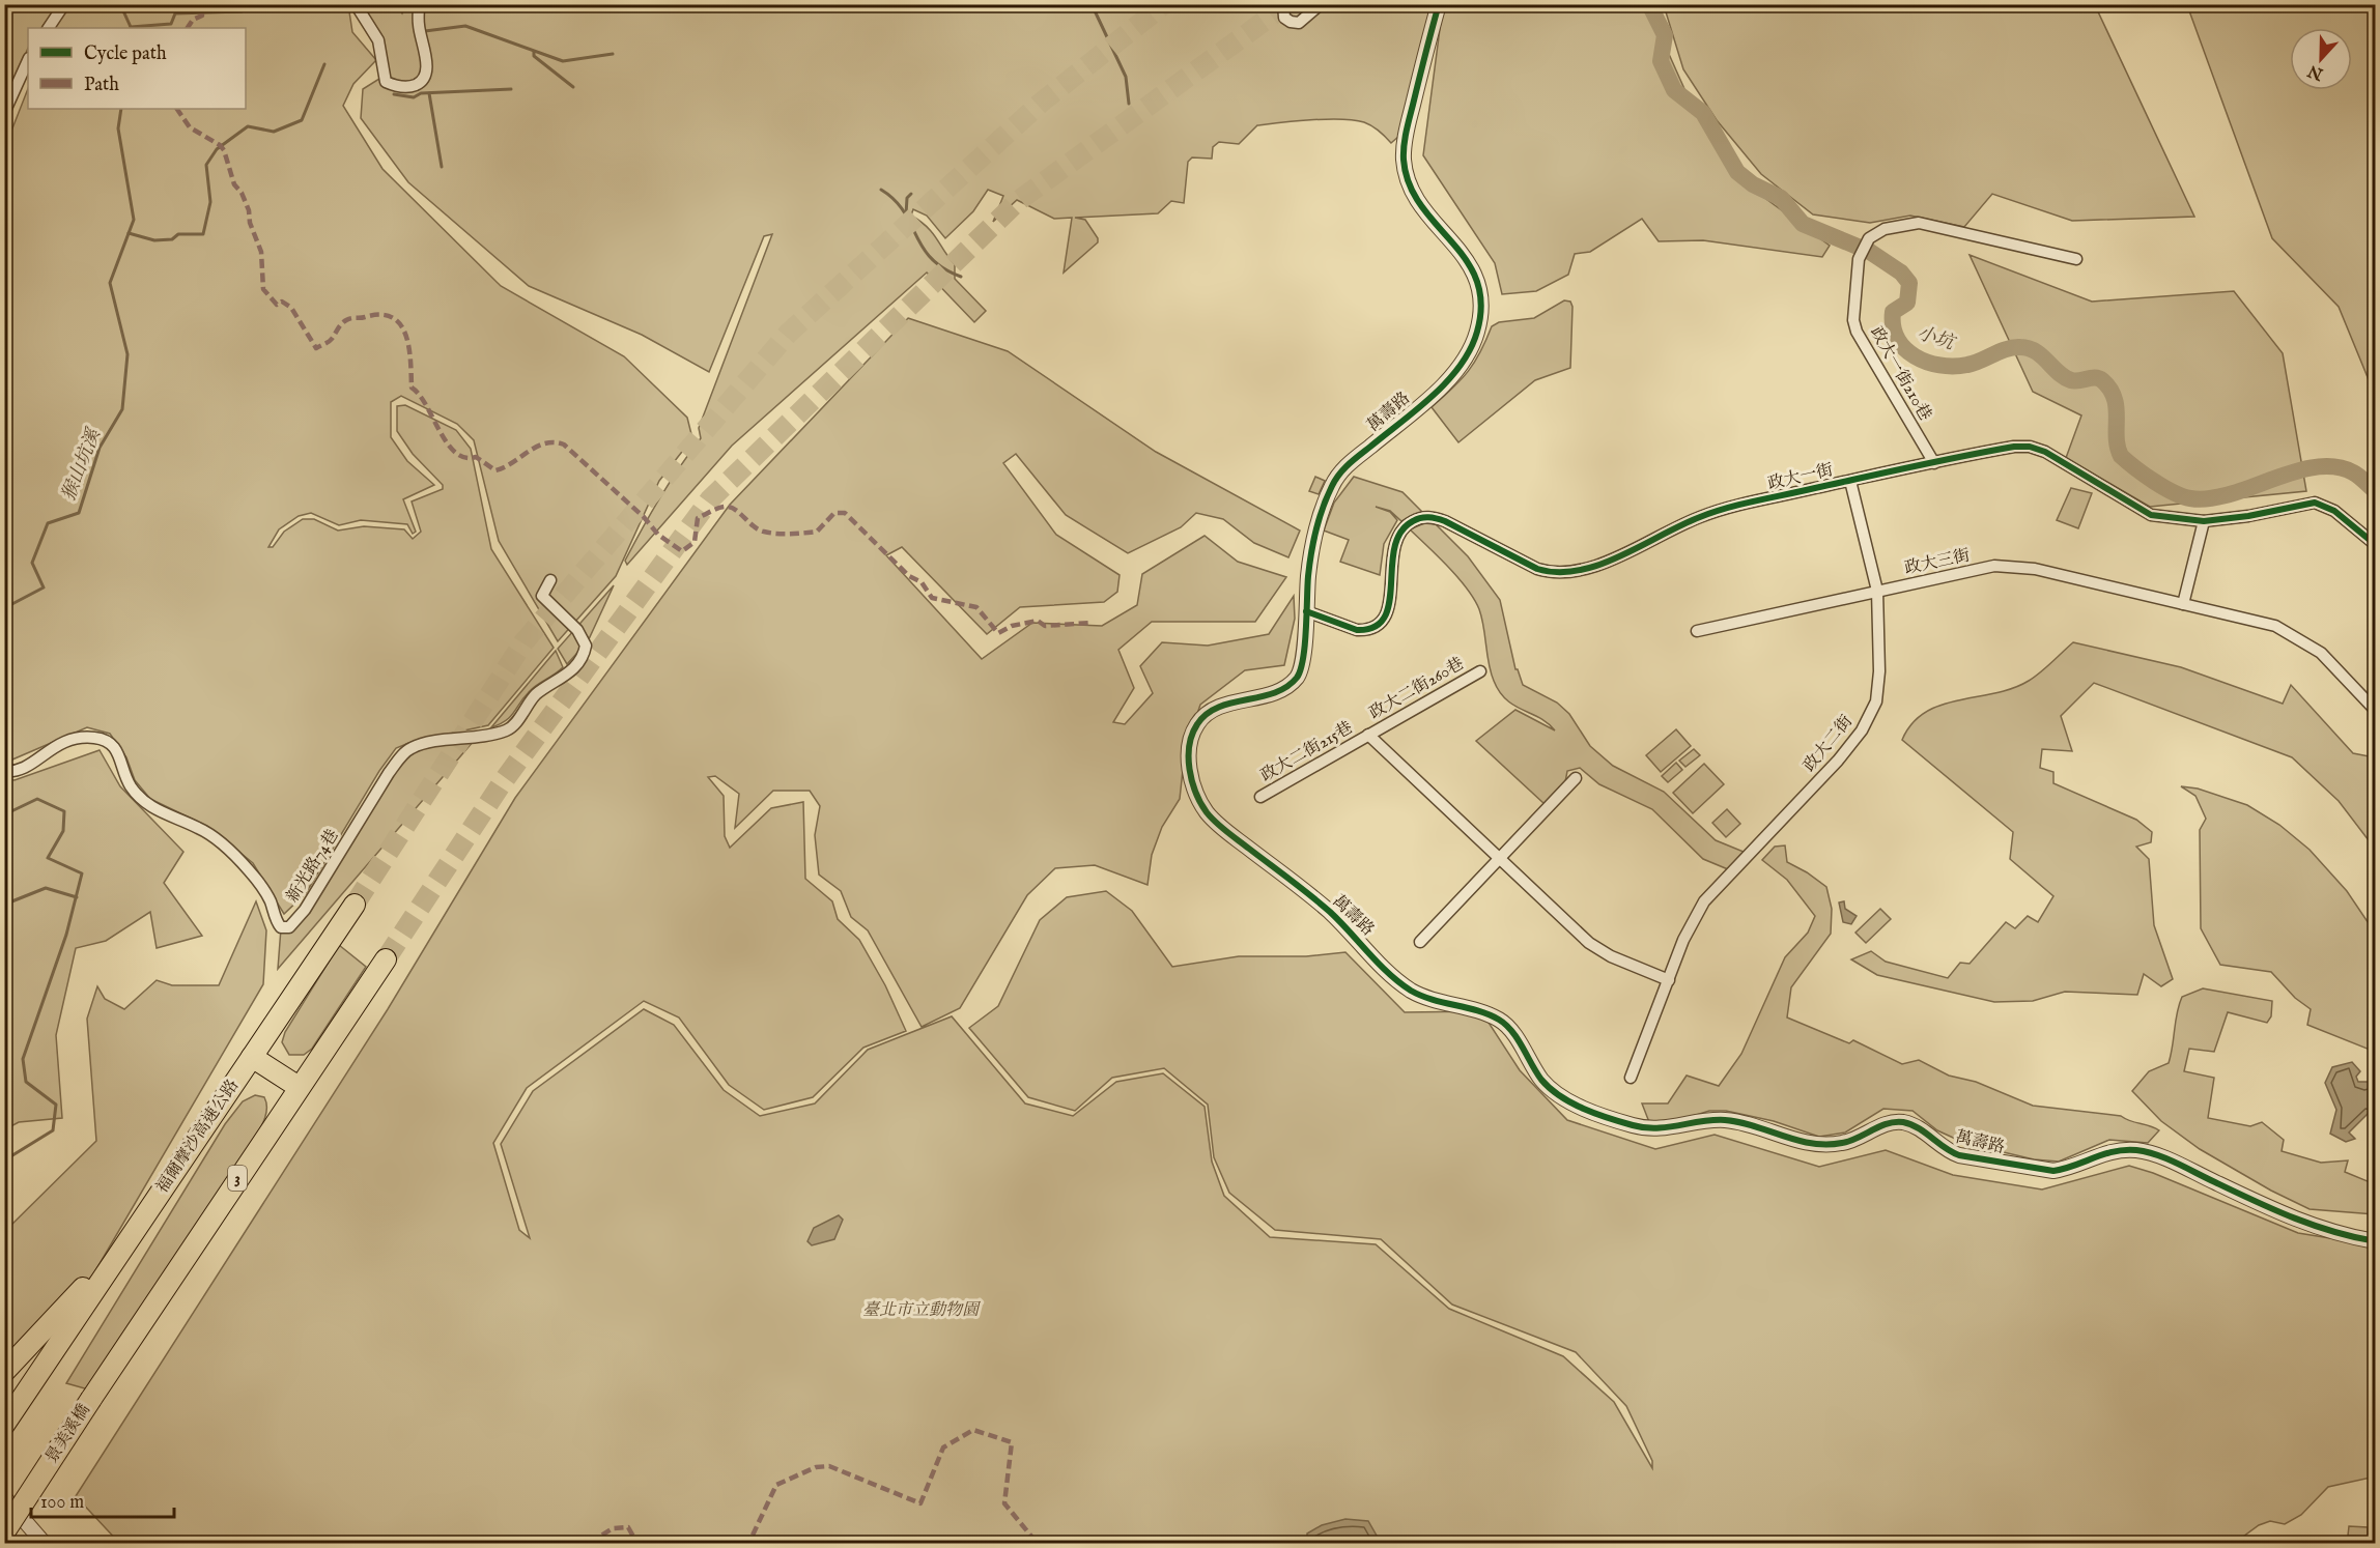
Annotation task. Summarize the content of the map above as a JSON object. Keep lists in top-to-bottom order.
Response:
{
  "streets": {
    "highway": ["福爾摩沙高速公路", "3", "景美溪橋"],
    "street": [
      "政大一街210巷",
      "萬壽路",
      "政大一街",
      "政大三街",
      "政大二街260巷",
      "政大二街",
      "政大二街215巷",
      "新光路74巷"
    ]
  },
  "crossings": [
    ["政大一街210巷", "政大一街"],
    ["萬壽路", "政大一街"],
    ["政大一街", "政大二街"],
    ["政大三街", "政大二街"],
    ["政大二街260巷", "政大二街215巷"],
    ["3", "景美溪橋"]
  ],
  "water": ["小坑", "猴山坑溪"],
  "parks": ["臺北市立動物園"],
  "legend": ["Cycle path", "Path"],
  "scale_bar": "100 m",
  "north": "bottom"
}
